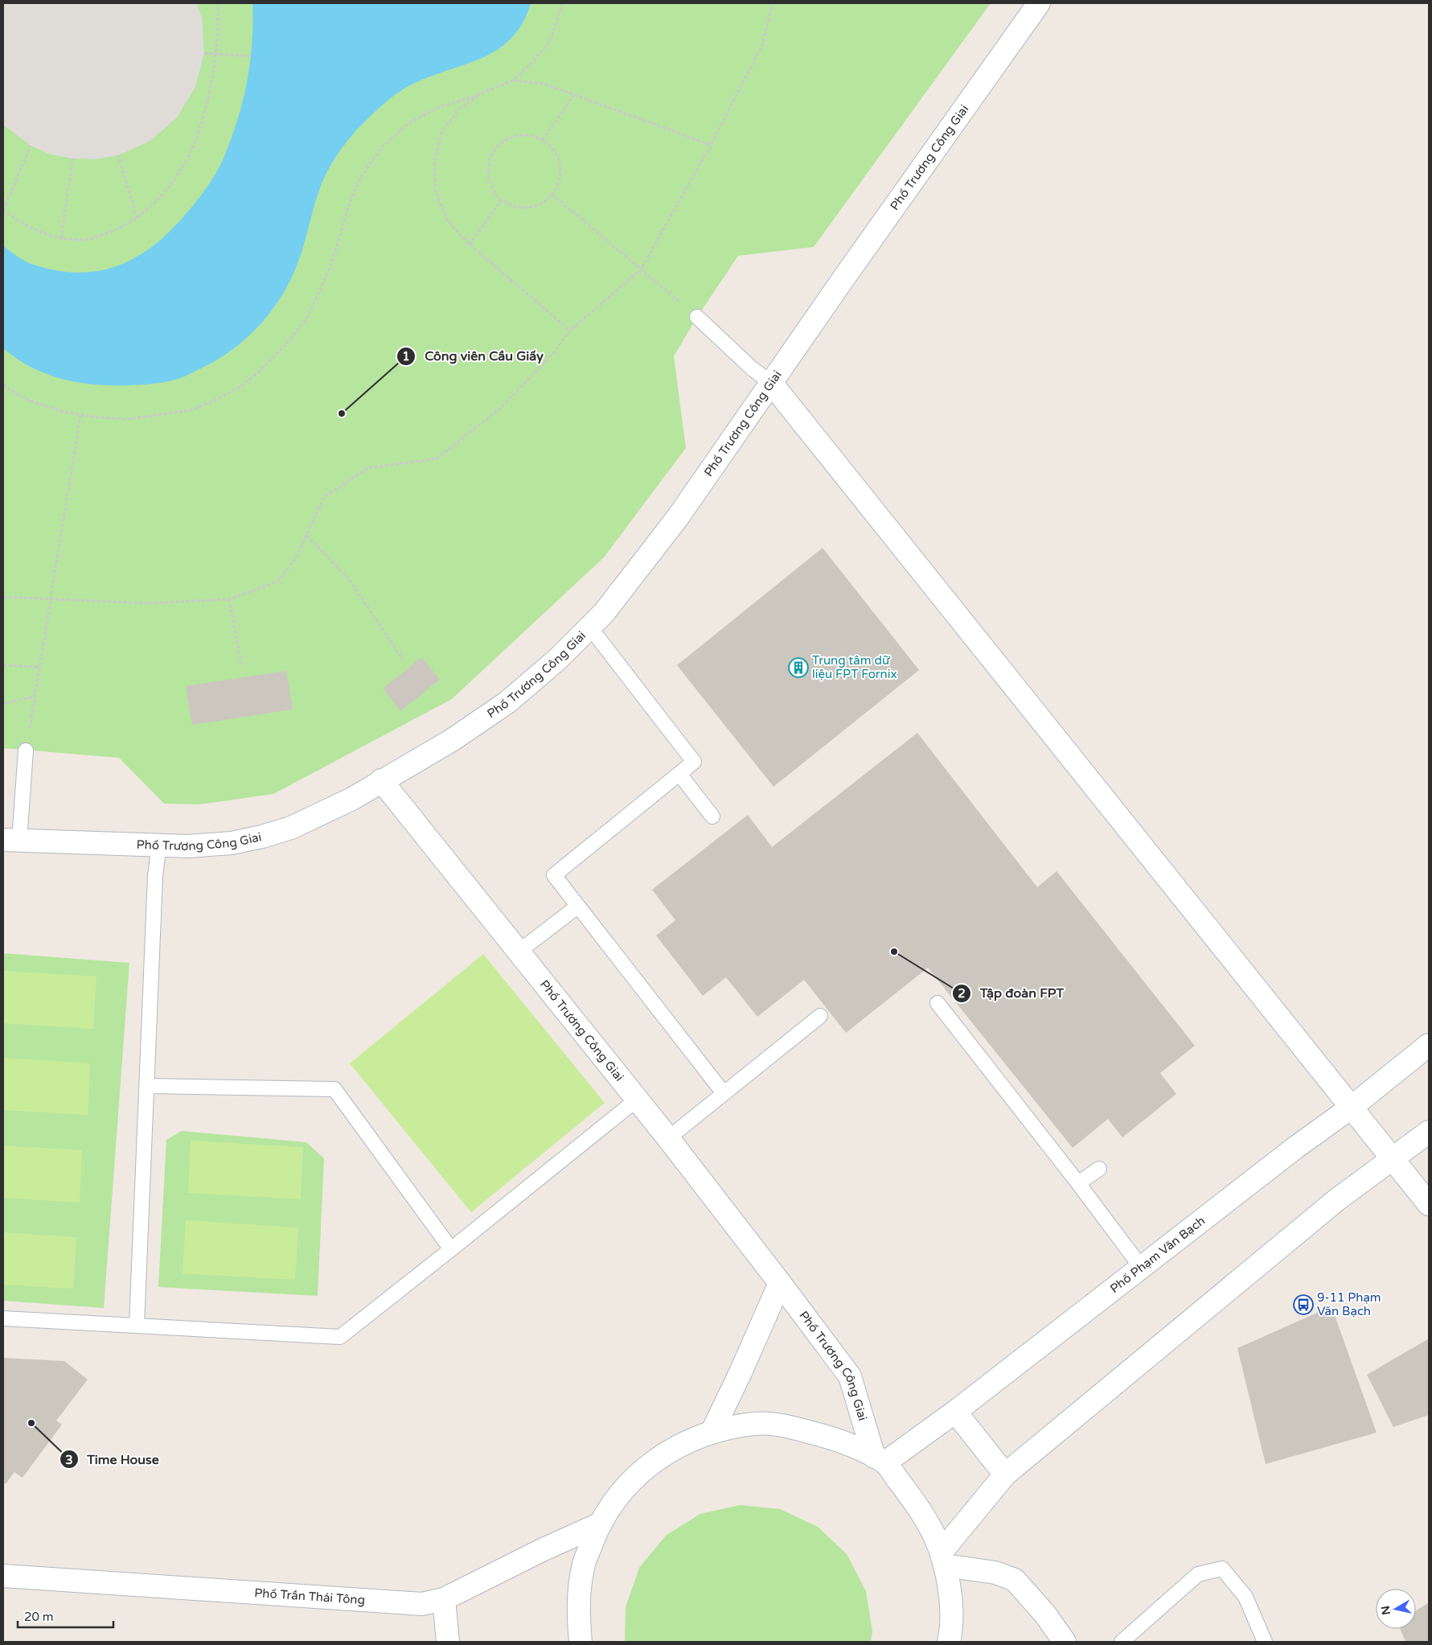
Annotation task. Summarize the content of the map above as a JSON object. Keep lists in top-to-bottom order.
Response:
{
  "streets": {
    "street": ["Phố Trương Công Giai", "Phố Phạm Văn Bạch", "Phố Trần Thái Tông"]
  },
  "crossings": [
    ["Phố Trương Công Giai", "Phố Phạm Văn Bạch"]
  ],
  "places": {
    "other": ["Công viên Cầu Giấy", "Tập đoàn FPT", "Time House"],
    "building": ["Trung tâm dữ liệu FPT Fornix"],
    "bus stop": ["9-11 Phạm Văn Bạch"]
  },
  "scale_bar": "20 m",
  "north": "left"
}
